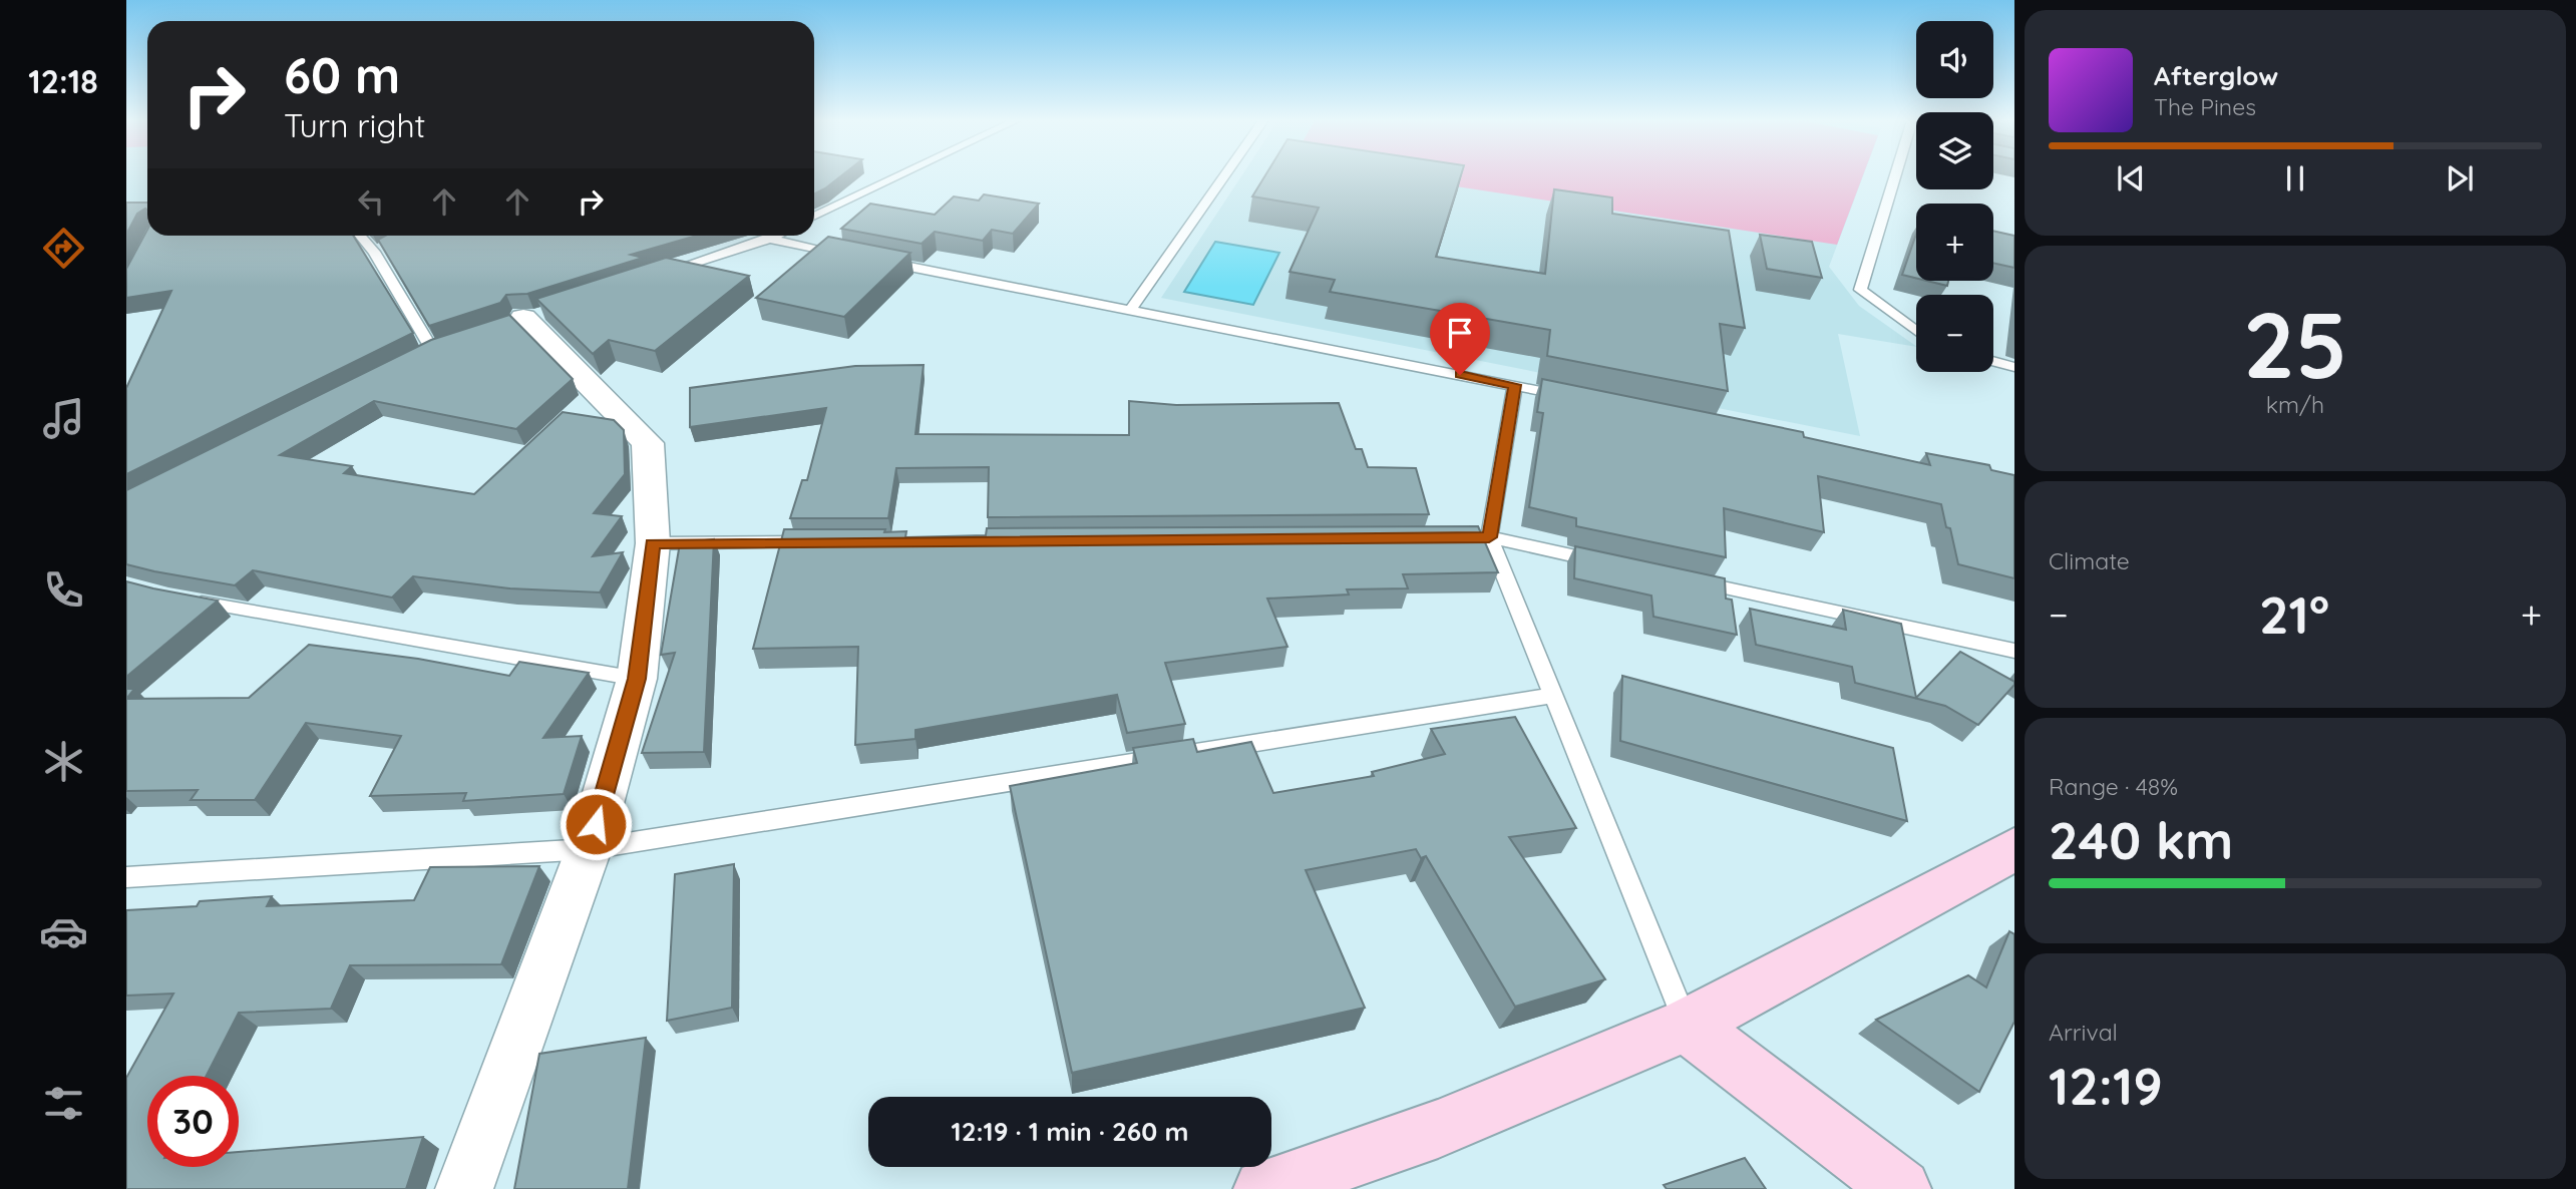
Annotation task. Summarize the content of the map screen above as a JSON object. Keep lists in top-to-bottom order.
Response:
{
  "page": {
    "tabs": "12:18",
    "map_buttons": ["+", "−"],
    "turn": ["60 m", "Turn right"],
    "song": ["Afterglow", "The Pines"],
    "tile": [
      ["25", "km/h"],
      "Climate",
      ["Range · 48%", "240 km"],
      ["Arrival", "12:19"]
    ],
    "heat": ["−", "21°", "+"],
    "limit": "30",
    "trip": "12:19 · 1 min · 260 m"
  }
}
